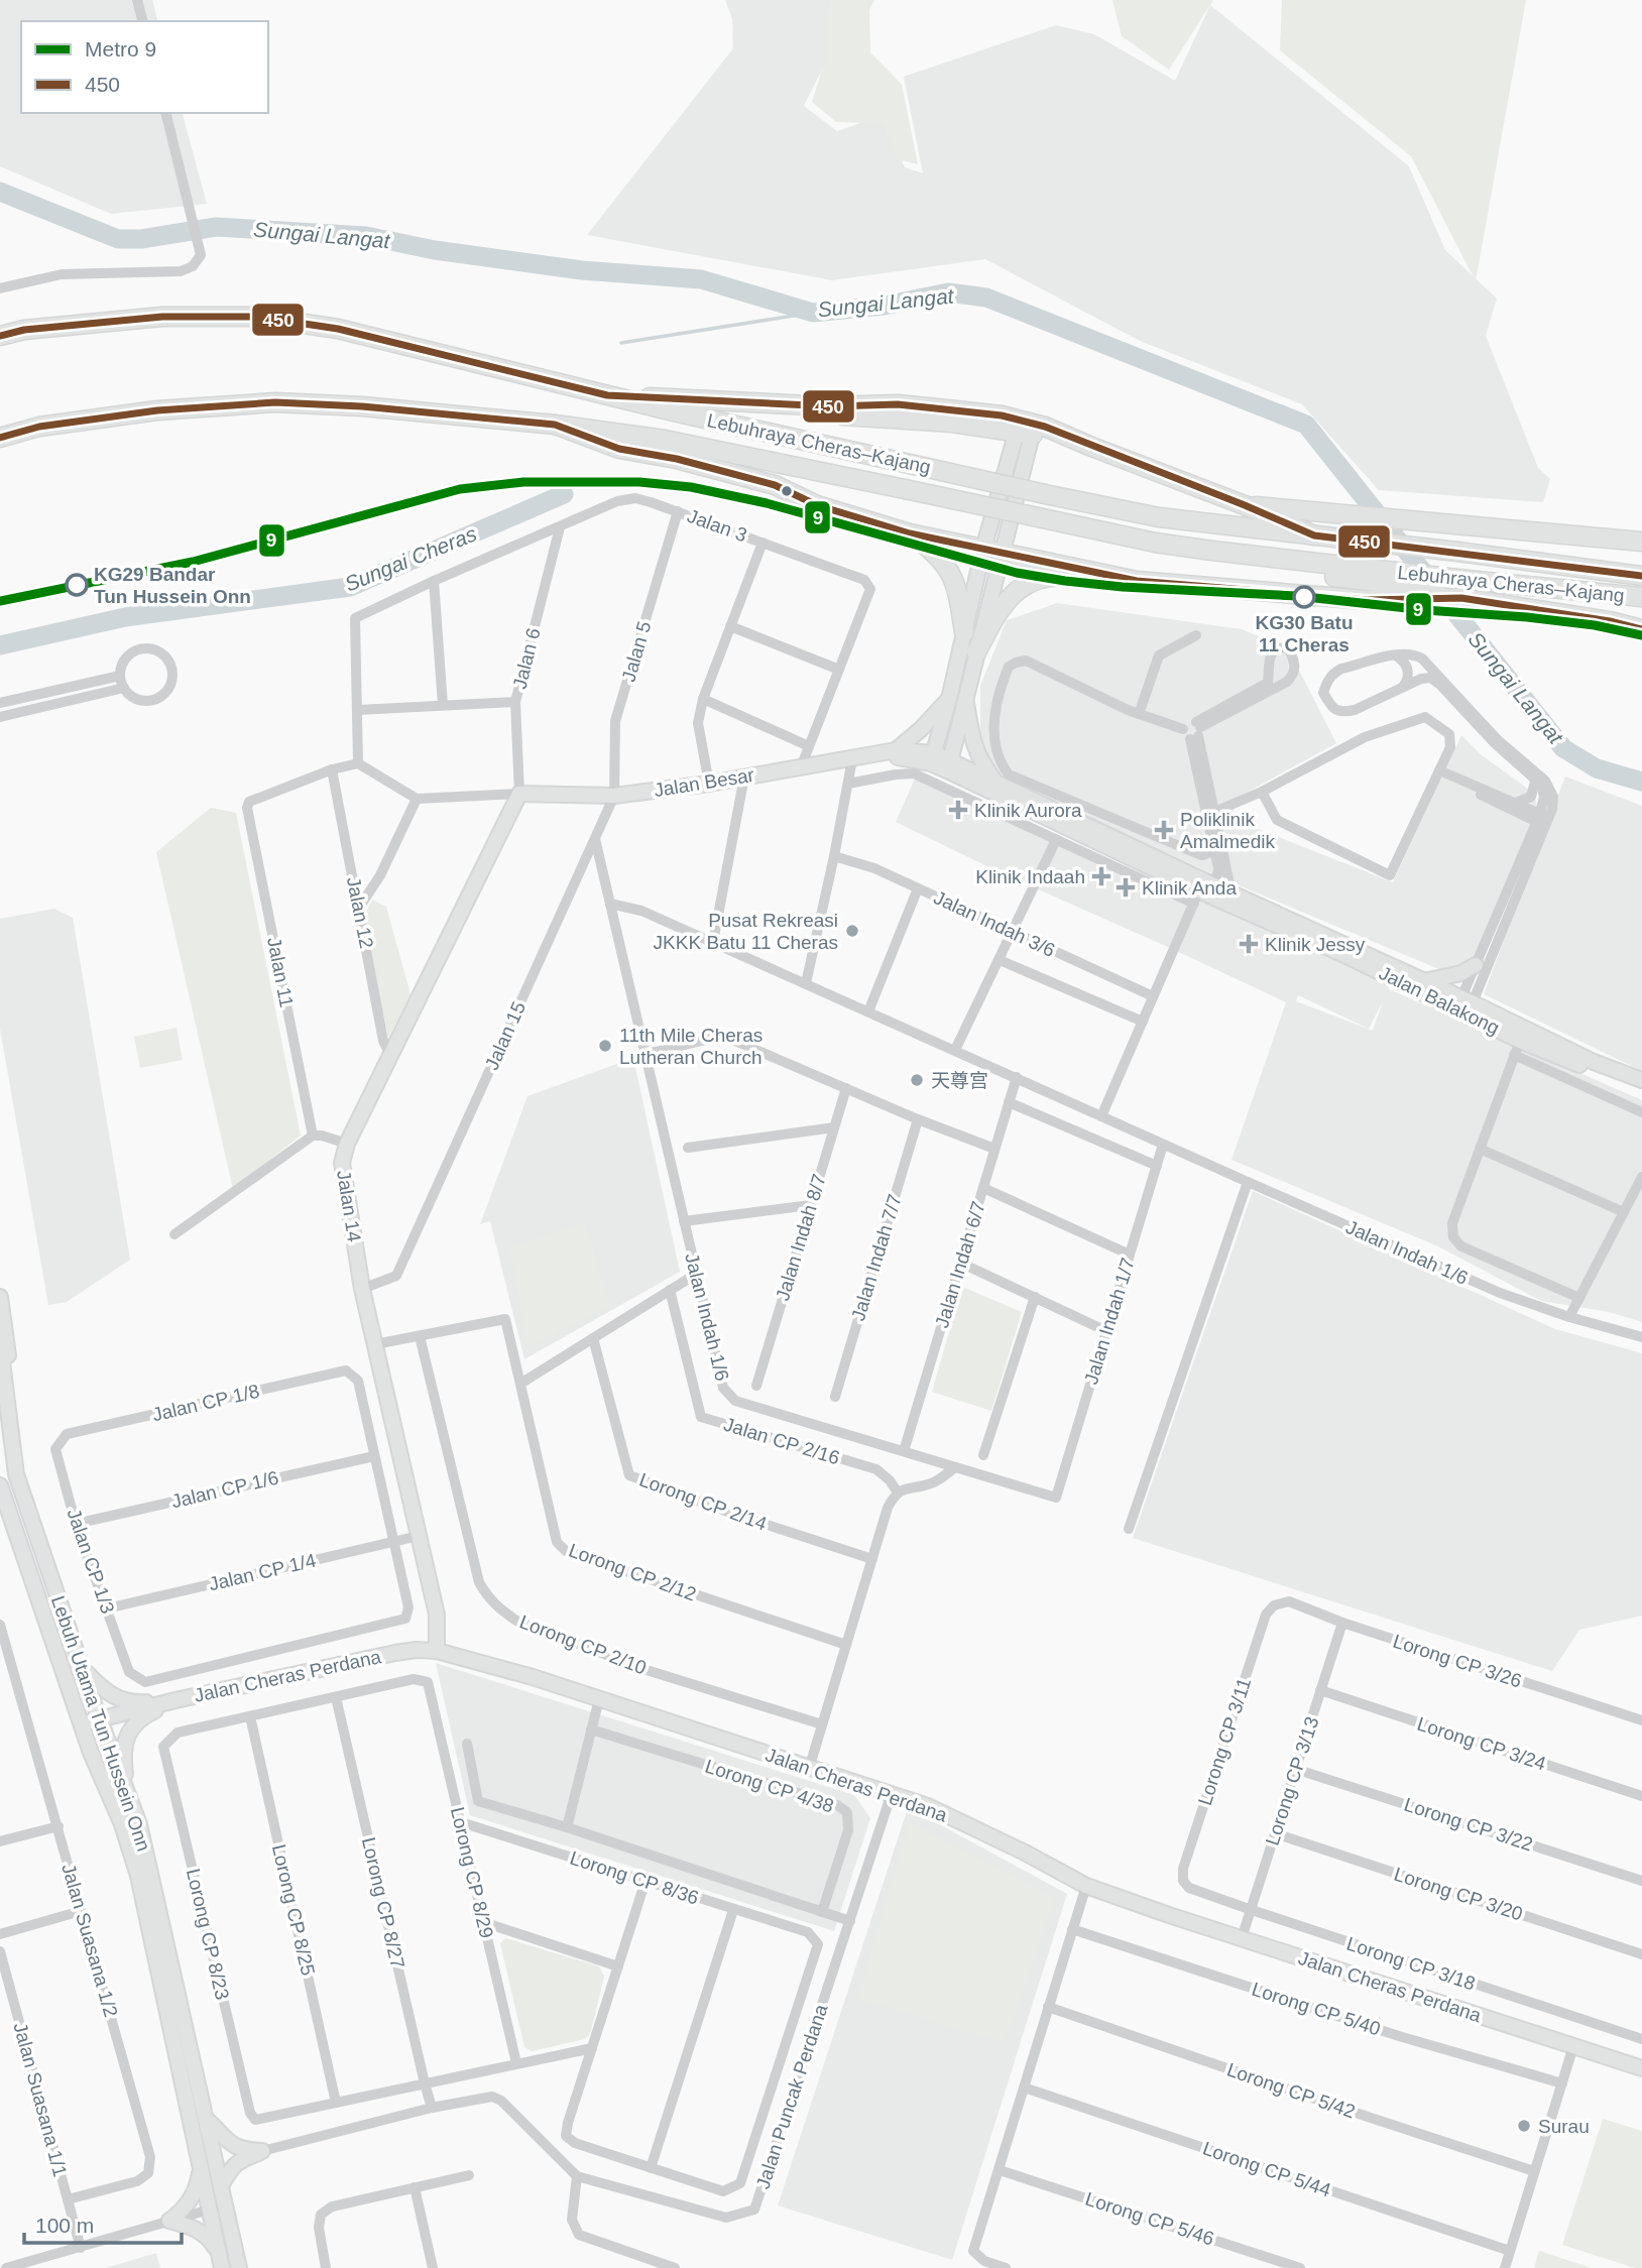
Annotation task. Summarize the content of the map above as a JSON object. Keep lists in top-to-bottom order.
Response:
{
  "streets": {
    "highway": ["Lebuhraya Cheras–Kajang"],
    "street": [
      "Jalan 3",
      "Jalan 5",
      "Jalan 6",
      "Jalan Besar",
      "Jalan 12",
      "Jalan Indah 3/6",
      "Jalan 11",
      "Jalan Balakong",
      "Jalan 15",
      "Jalan 14",
      "Jalan Indah 8/7",
      "Jalan Indah 1/6",
      "Jalan Indah 7/7",
      "Jalan Indah 6/7",
      "Jalan Indah 1/7",
      "Jalan CP 1/8",
      "Jalan CP 2/16",
      "Jalan CP 1/6",
      "Lorong CP 2/14",
      "Jalan CP 1/3",
      "Jalan CP 1/4",
      "Lorong CP 2/12",
      "Lorong CP 2/10",
      "Lorong CP 3/26",
      "Jalan Cheras Perdana",
      "Lebuh Utama Tun Hussein Onn",
      "Lorong CP 3/11",
      "Lorong CP 3/24",
      "Lorong CP 3/13",
      "Lorong CP 4/38",
      "Lorong CP 3/22",
      "Lorong CP 8/29",
      "Lorong CP 8/36",
      "Lorong CP 3/20",
      "Lorong CP 8/27",
      "Lorong CP 8/25",
      "Lorong CP 8/23",
      "Jalan Suasana 1/2",
      "Lorong CP 3/18",
      "Lorong CP 5/40",
      "Lorong CP 5/42",
      "Jalan Puncak Perdana",
      "Jalan Suasana 1/1",
      "Lorong CP 5/44",
      "Lorong CP 5/46"
    ]
  },
  "crossings": [
    ["Jalan 3", "Jalan 5"],
    ["Jalan 3", "Jalan 6"],
    ["Jalan 5", "Jalan Besar"],
    ["Jalan 5", "Jalan 15"],
    ["Jalan 6", "Jalan Besar"],
    ["Jalan 6", "Jalan 14"],
    ["Jalan Besar", "Jalan 15"],
    ["Jalan Besar", "Jalan 14"],
    ["Jalan 12", "Jalan 11"],
    ["Jalan 12", "Jalan 14"],
    ["Jalan 15", "Jalan 14"],
    ["Jalan 15", "Jalan Indah 1/6"],
    ["Jalan 14", "Jalan CP 1/4"],
    ["Jalan 14", "Jalan Cheras Perdana"],
    ["Jalan Indah 1/6", "Jalan Indah 6/7"],
    ["Jalan Indah 1/6", "Jalan Indah 1/7"],
    ["Jalan CP 1/8", "Jalan CP 1/6"],
    ["Jalan CP 1/8", "Jalan CP 1/3"],
    ["Jalan CP 1/6", "Jalan CP 1/3"],
    ["Jalan CP 1/3", "Jalan CP 1/4"],
    ["Lorong CP 2/12", "Lorong CP 2/10"],
    ["Lorong CP 3/26", "Lorong CP 3/11"],
    ["Lorong CP 3/26", "Lorong CP 3/13"],
    ["Jalan Cheras Perdana", "Lebuh Utama Tun Hussein Onn"],
    ["Jalan Cheras Perdana", "Lorong CP 3/13"],
    ["Jalan Cheras Perdana", "Jalan Puncak Perdana"],
    ["Lorong CP 3/11", "Lorong CP 3/18"],
    ["Lorong CP 3/24", "Lorong CP 3/13"],
    ["Lorong CP 3/13", "Lorong CP 3/22"],
    ["Lorong CP 3/13", "Lorong CP 3/20"],
    ["Lorong CP 3/13", "Lorong CP 3/18"],
    ["Lorong CP 8/29", "Lorong CP 8/36"],
    ["Lorong CP 8/29", "Lorong CP 8/27"],
    ["Lorong CP 8/27", "Jalan Puncak Perdana"],
    ["Lorong CP 8/25", "Lorong CP 8/23"],
    ["Jalan Suasana 1/2", "Jalan Suasana 1/1"]
  ],
  "water": ["Sungai Langat", "Sungai Cheras"],
  "places": {
    "other": [
      "KG29 Bandar Tun Hussein Onn",
      "KG30 Batu 11 Cheras",
      "Pusat Rekreasi JKKK Batu 11 Cheras",
      "11th Mile Cheras Lutheran Church",
      "天尊宫",
      "Surau"
    ],
    "health": [
      "Klinik Aurora",
      "Poliklinik Amalmedik",
      "Klinik Indaah",
      "Klinik Anda",
      "Klinik Jessy"
    ]
  },
  "lines": ["transit line 450", "metro line 9"],
  "legend": ["Metro 9", "450"],
  "scale_bar": "100 m"
}
